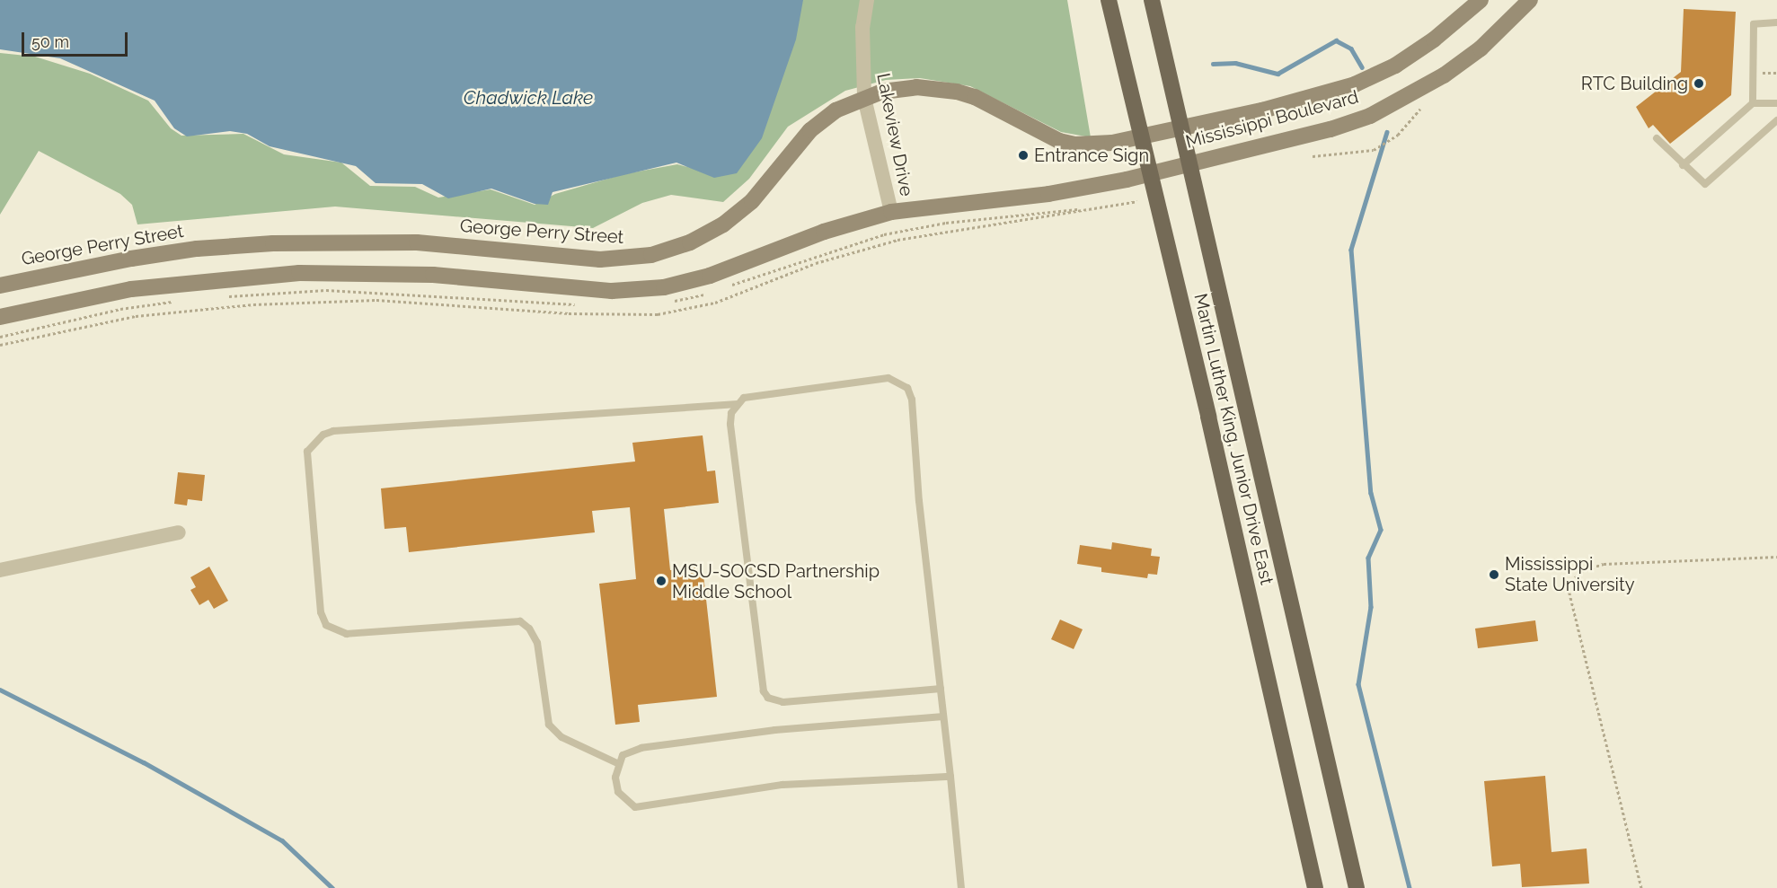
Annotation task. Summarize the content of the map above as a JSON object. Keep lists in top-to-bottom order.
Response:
{
  "streets": {
    "main road": ["Martin Luther King, Junior Drive East"],
    "street": ["Mississippi Boulevard", "Lakeview Drive", "George Perry Street"]
  },
  "crossings": [
    ["Mississippi Boulevard", "George Perry Street"],
    ["Mississippi Boulevard", "Martin Luther King, Junior Drive East"],
    ["Lakeview Drive", "George Perry Street"],
    ["George Perry Street", "Martin Luther King, Junior Drive East"]
  ],
  "water": ["Chadwick Lake"],
  "places": [
    "RTC Building",
    "Entrance Sign",
    "Mississippi State University",
    "MSU-SOCSD Partnership Middle School"
  ],
  "scale_bar": "50 m"
}
